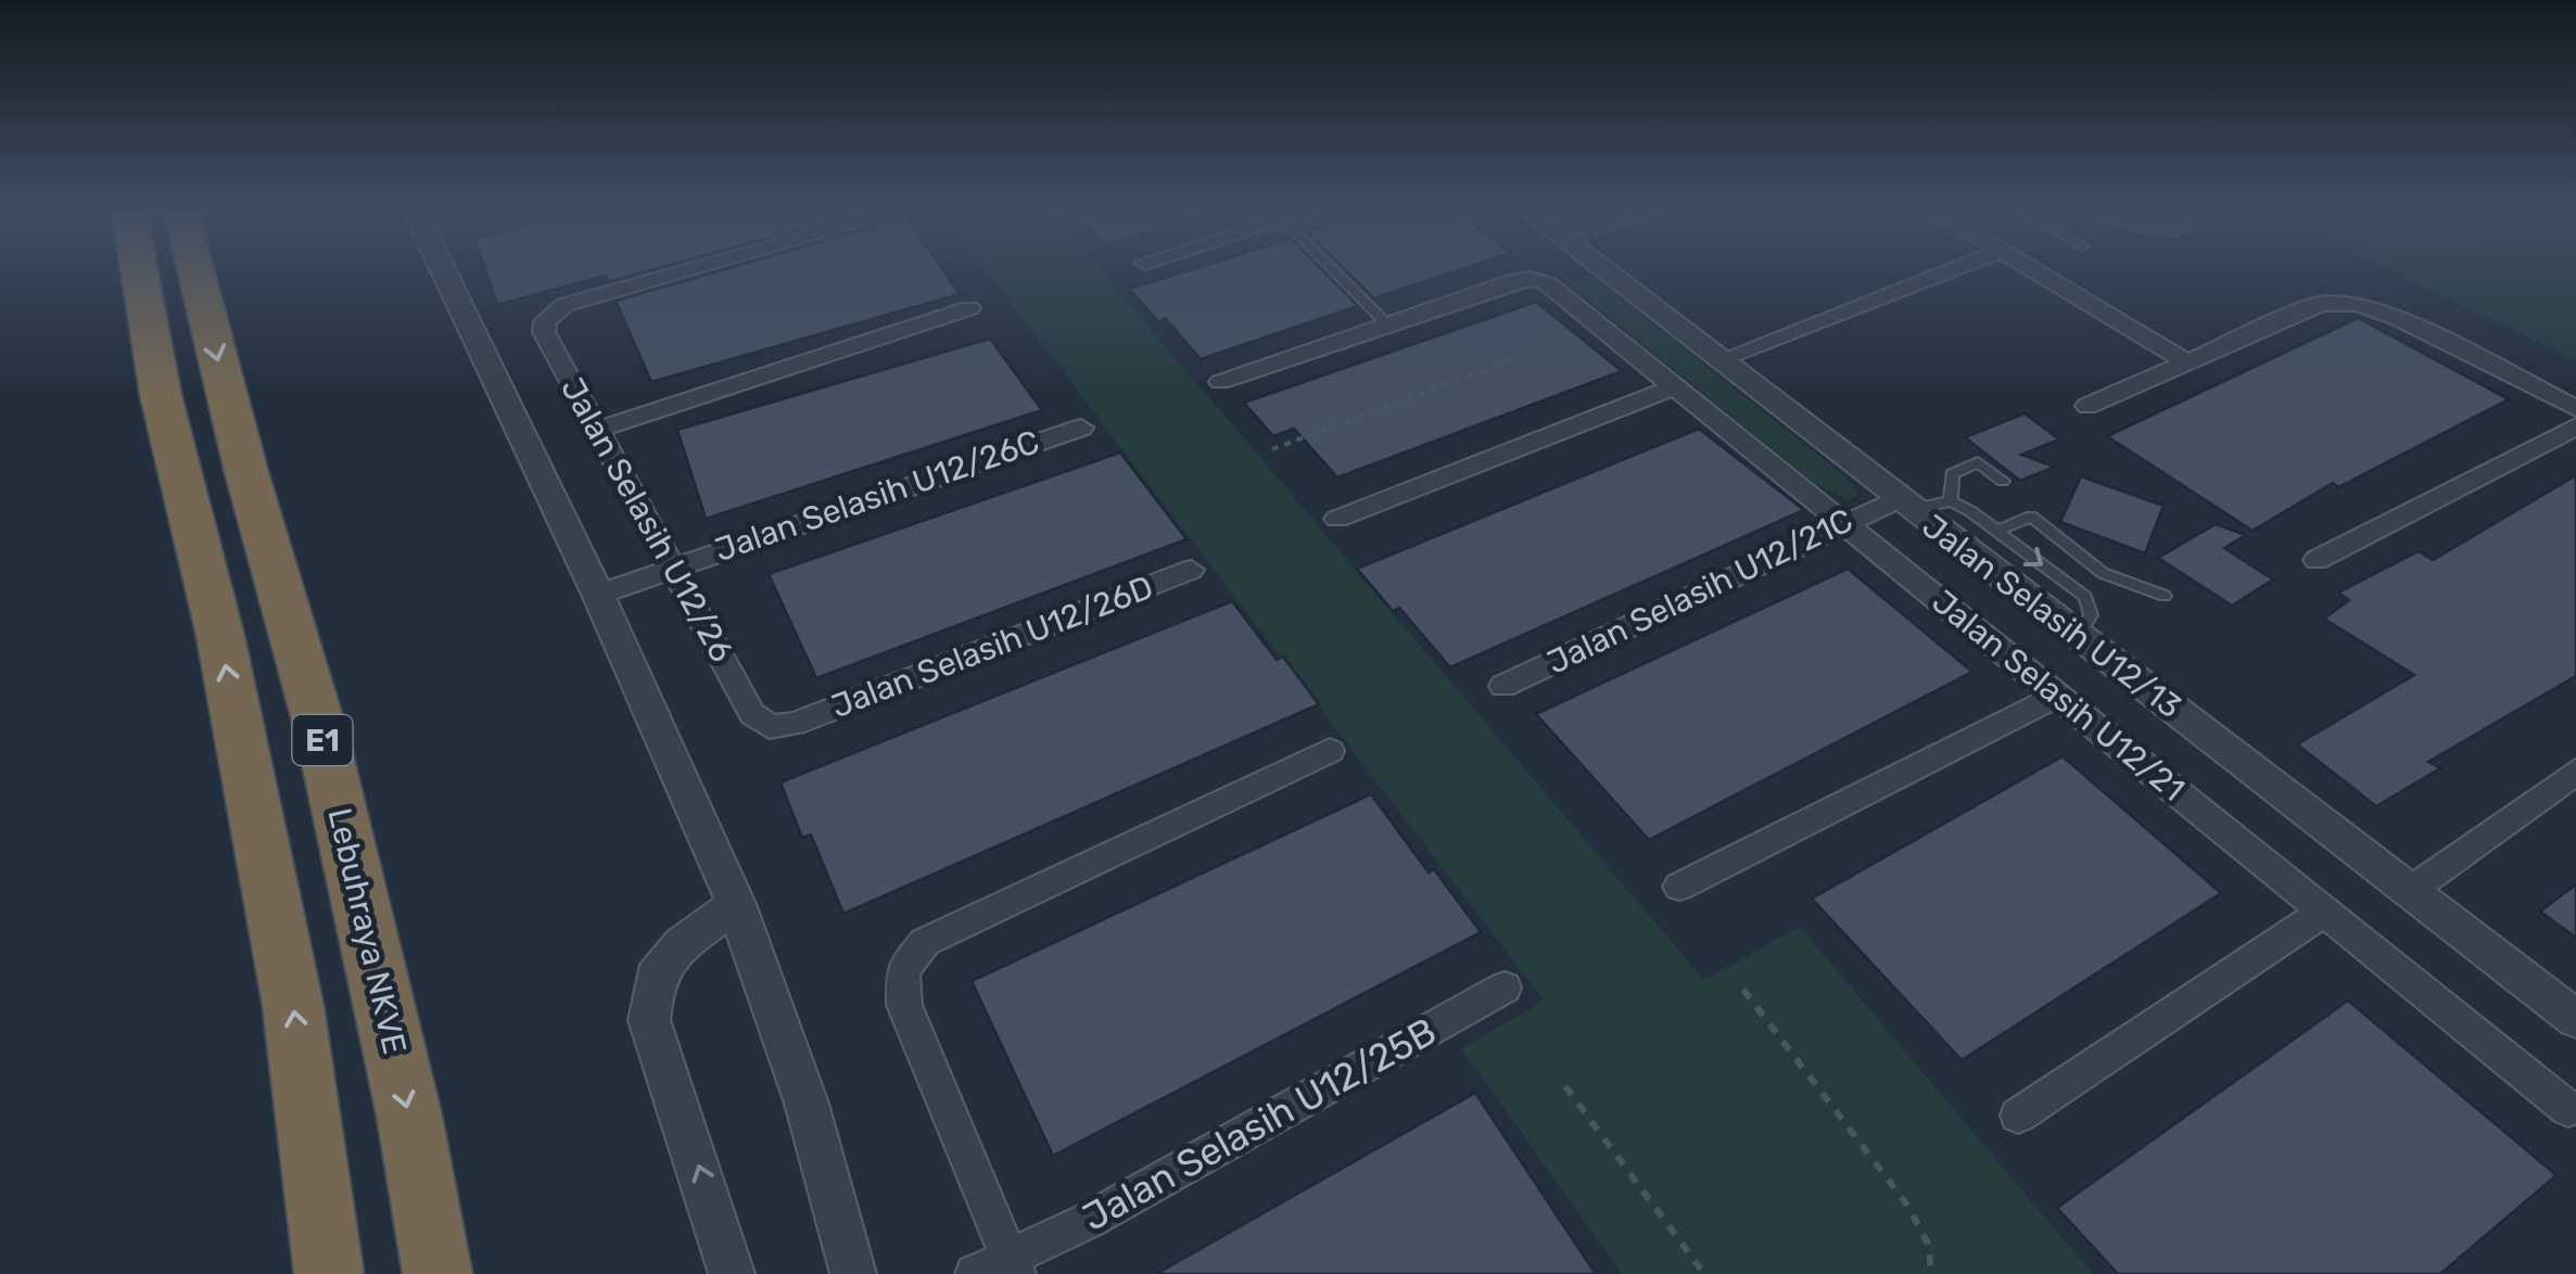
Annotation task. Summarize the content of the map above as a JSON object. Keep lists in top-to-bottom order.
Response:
{
  "streets": {
    "highway": ["E1", "Lebuhraya NKVE"],
    "street": [
      "Jalan Selasih U12/26C",
      "Jalan Selasih U12/26",
      "Jalan Selasih U12/21C",
      "Jalan Selasih U12/13",
      "Jalan Selasih U12/26D",
      "Jalan Selasih U12/21",
      "Jalan Selasih U12/25B"
    ]
  },
  "crossings": [
    ["Jalan Selasih U12/26C", "Jalan Selasih U12/26"],
    ["Jalan Selasih U12/26", "Jalan Selasih U12/26D"],
    ["Jalan Selasih U12/21C", "Jalan Selasih U12/13"],
    ["Jalan Selasih U12/21C", "Jalan Selasih U12/21"]
  ]
}
